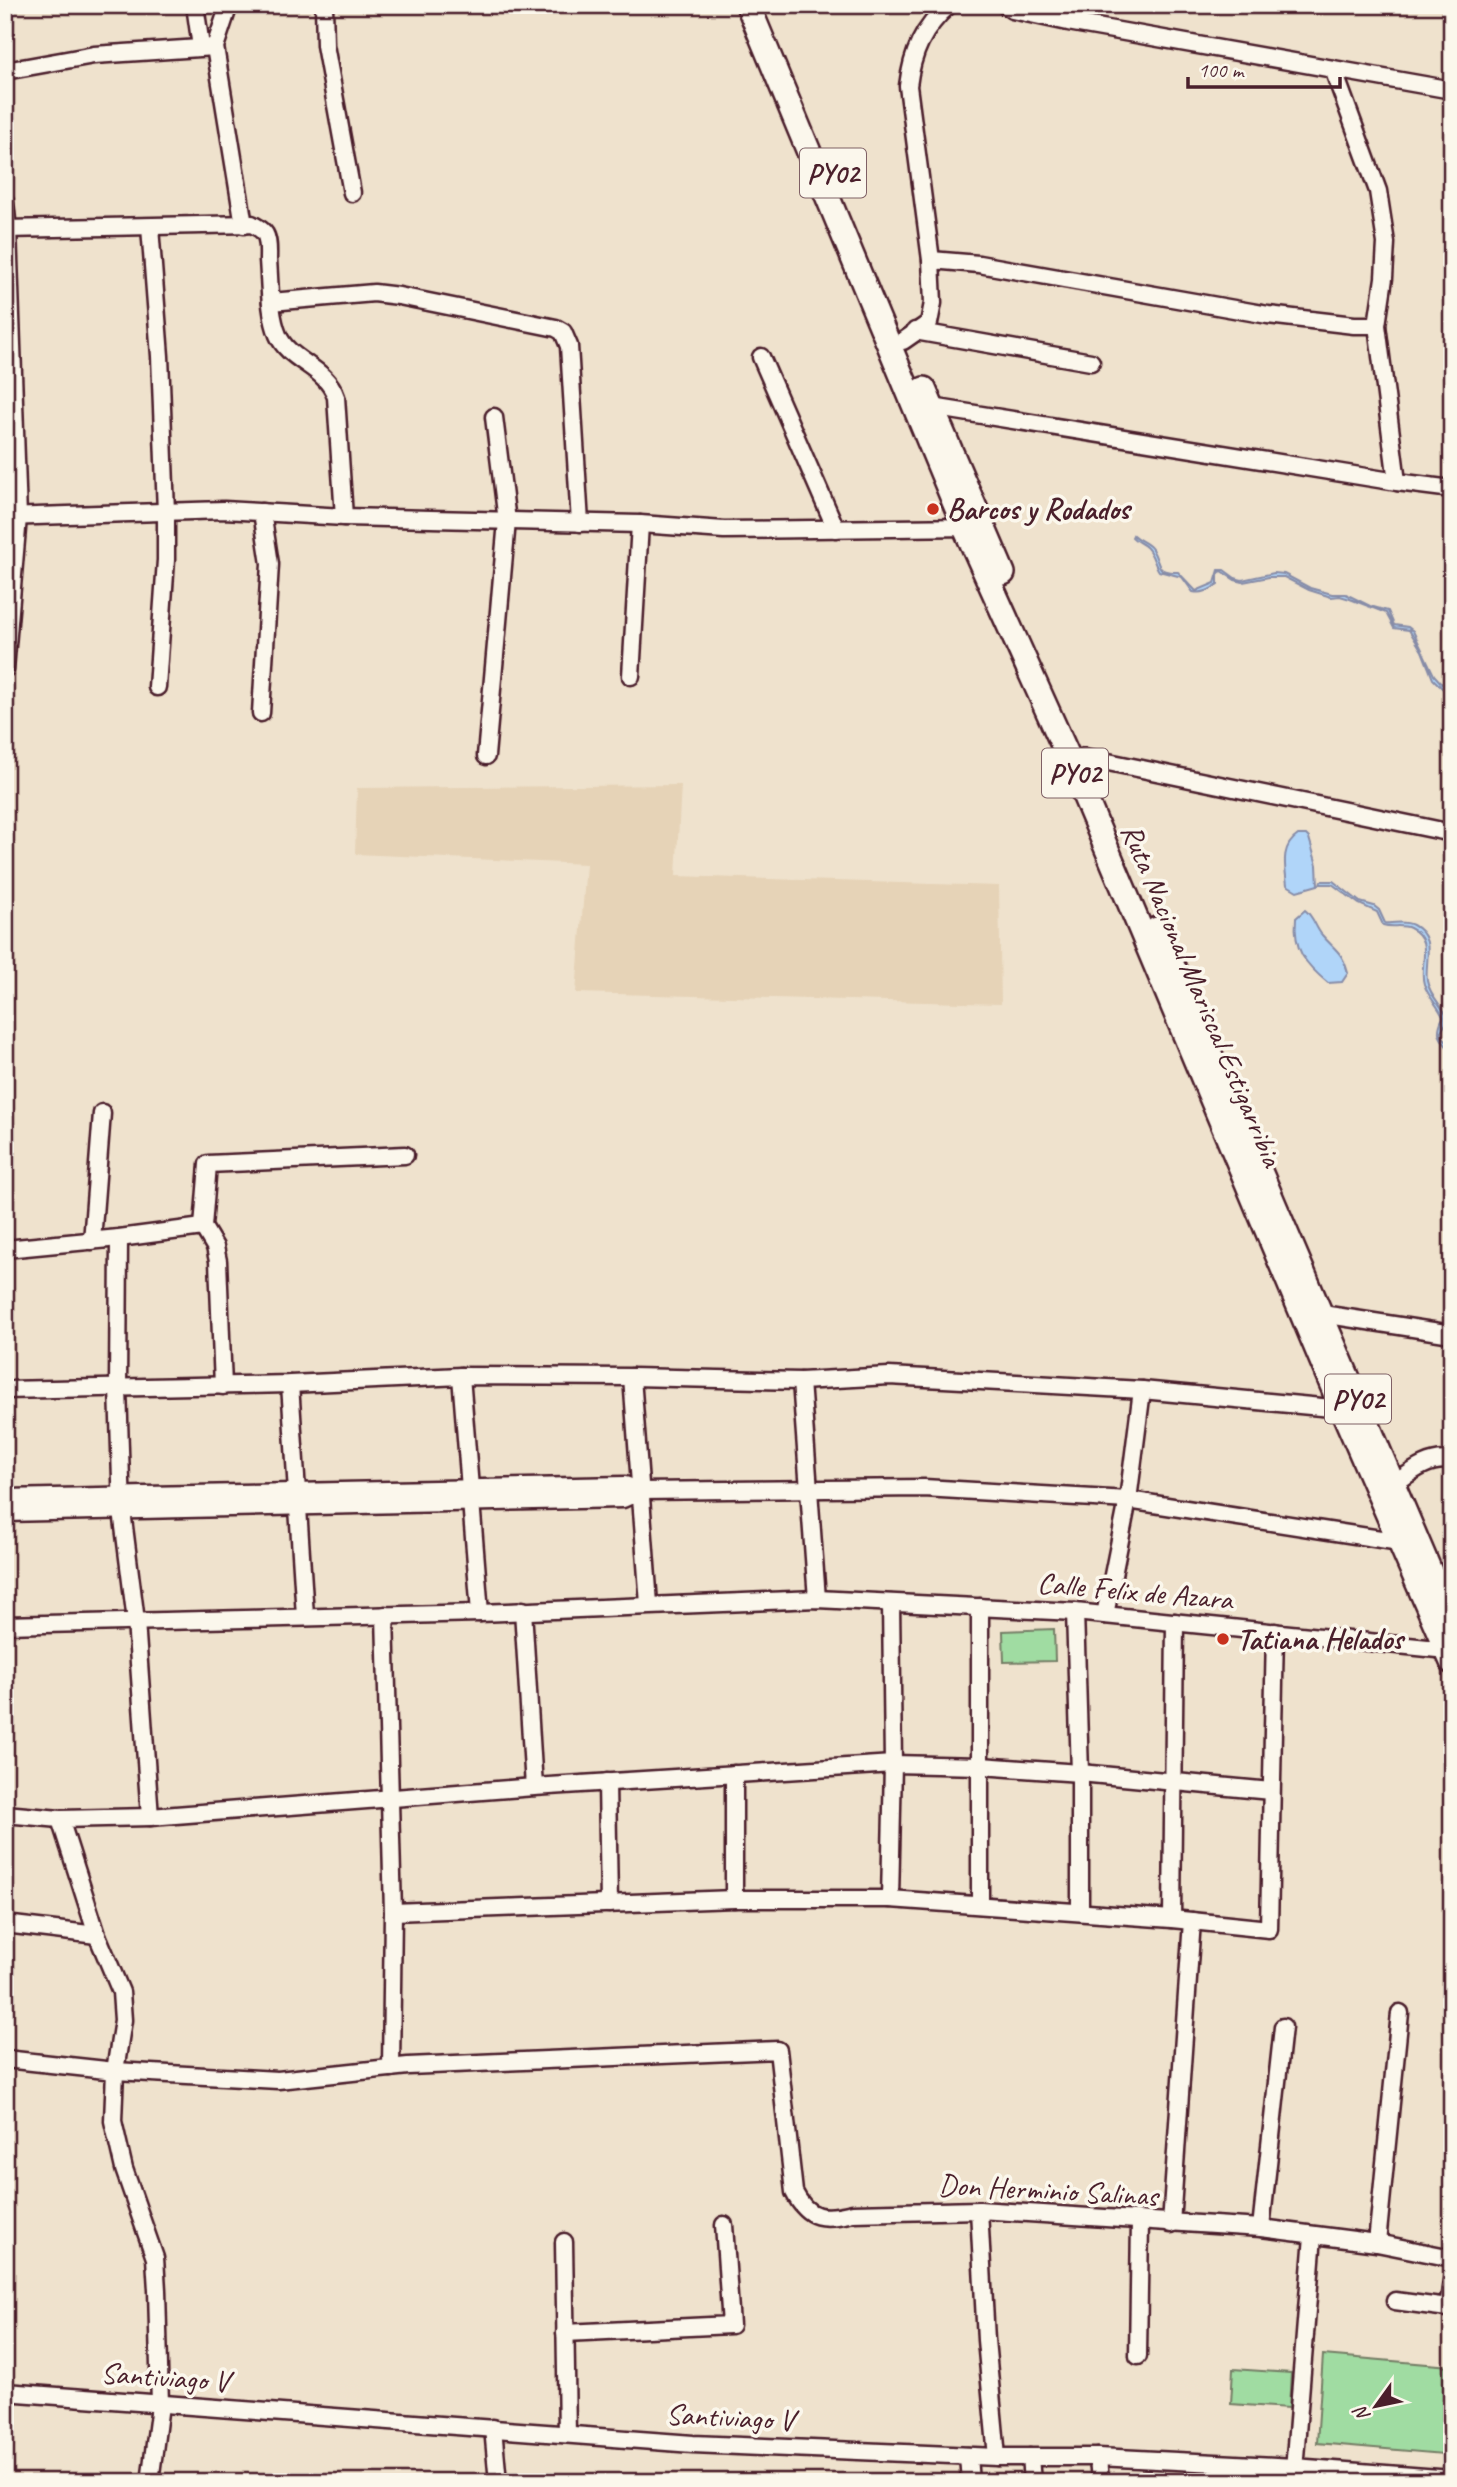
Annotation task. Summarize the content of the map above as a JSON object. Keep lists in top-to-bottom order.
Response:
{
  "streets": {
    "highway": ["PY02", "Ruta Nacional Mariscal Estigarribia"],
    "street": ["Calle Felix de Azara", "Don Herminio Salinas", "Santiviago V"]
  },
  "crossings": [
    ["Ruta Nacional Mariscal Estigarribia", "Calle Felix de Azara"]
  ],
  "places": ["Barcos y Rodados", "Tatiana Helados"],
  "scale_bar": "100 m",
  "north": "bottom left"
}
